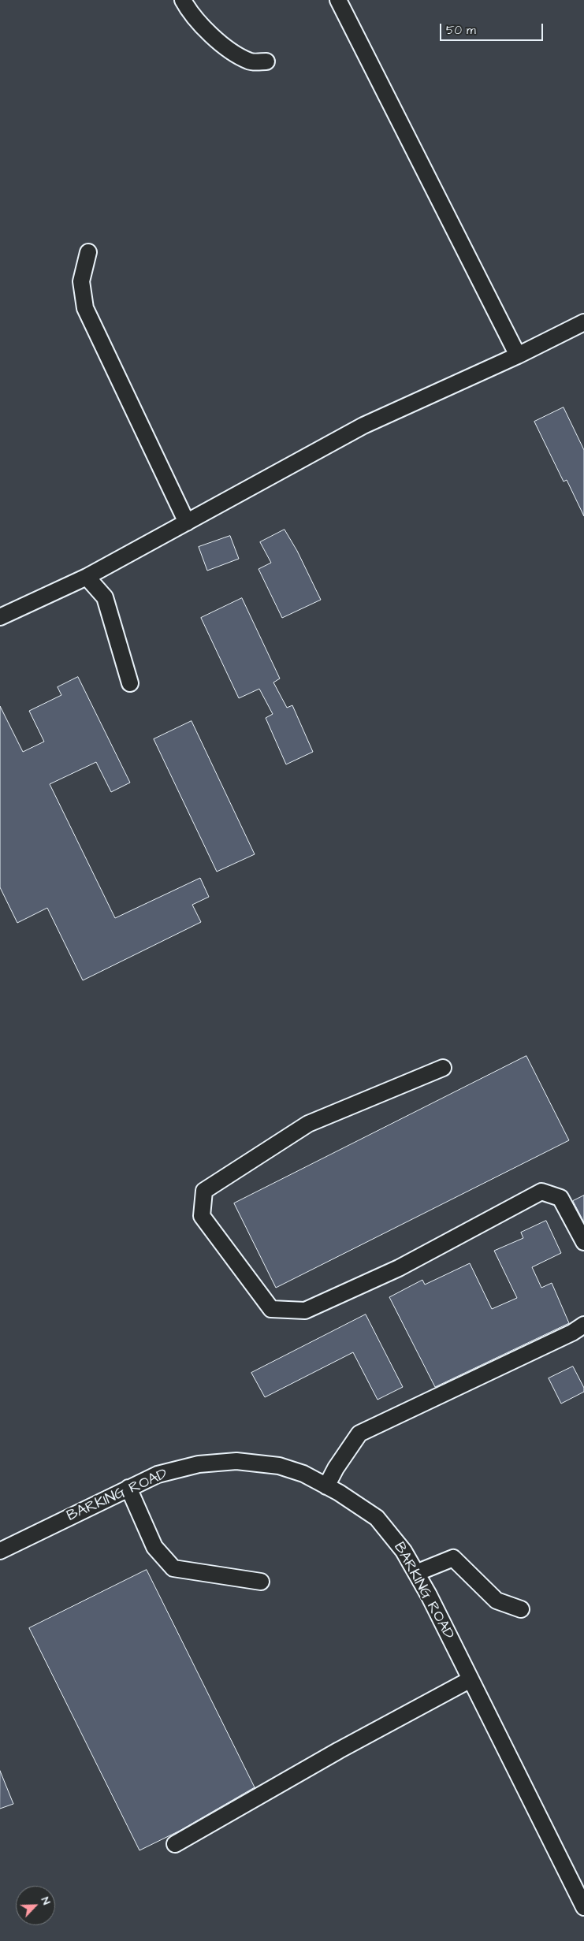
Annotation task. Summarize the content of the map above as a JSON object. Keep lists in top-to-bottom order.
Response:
{
  "streets": {
    "street": ["BARKING ROAD"]
  },
  "scale_bar": "50 m",
  "north": "top right"
}
